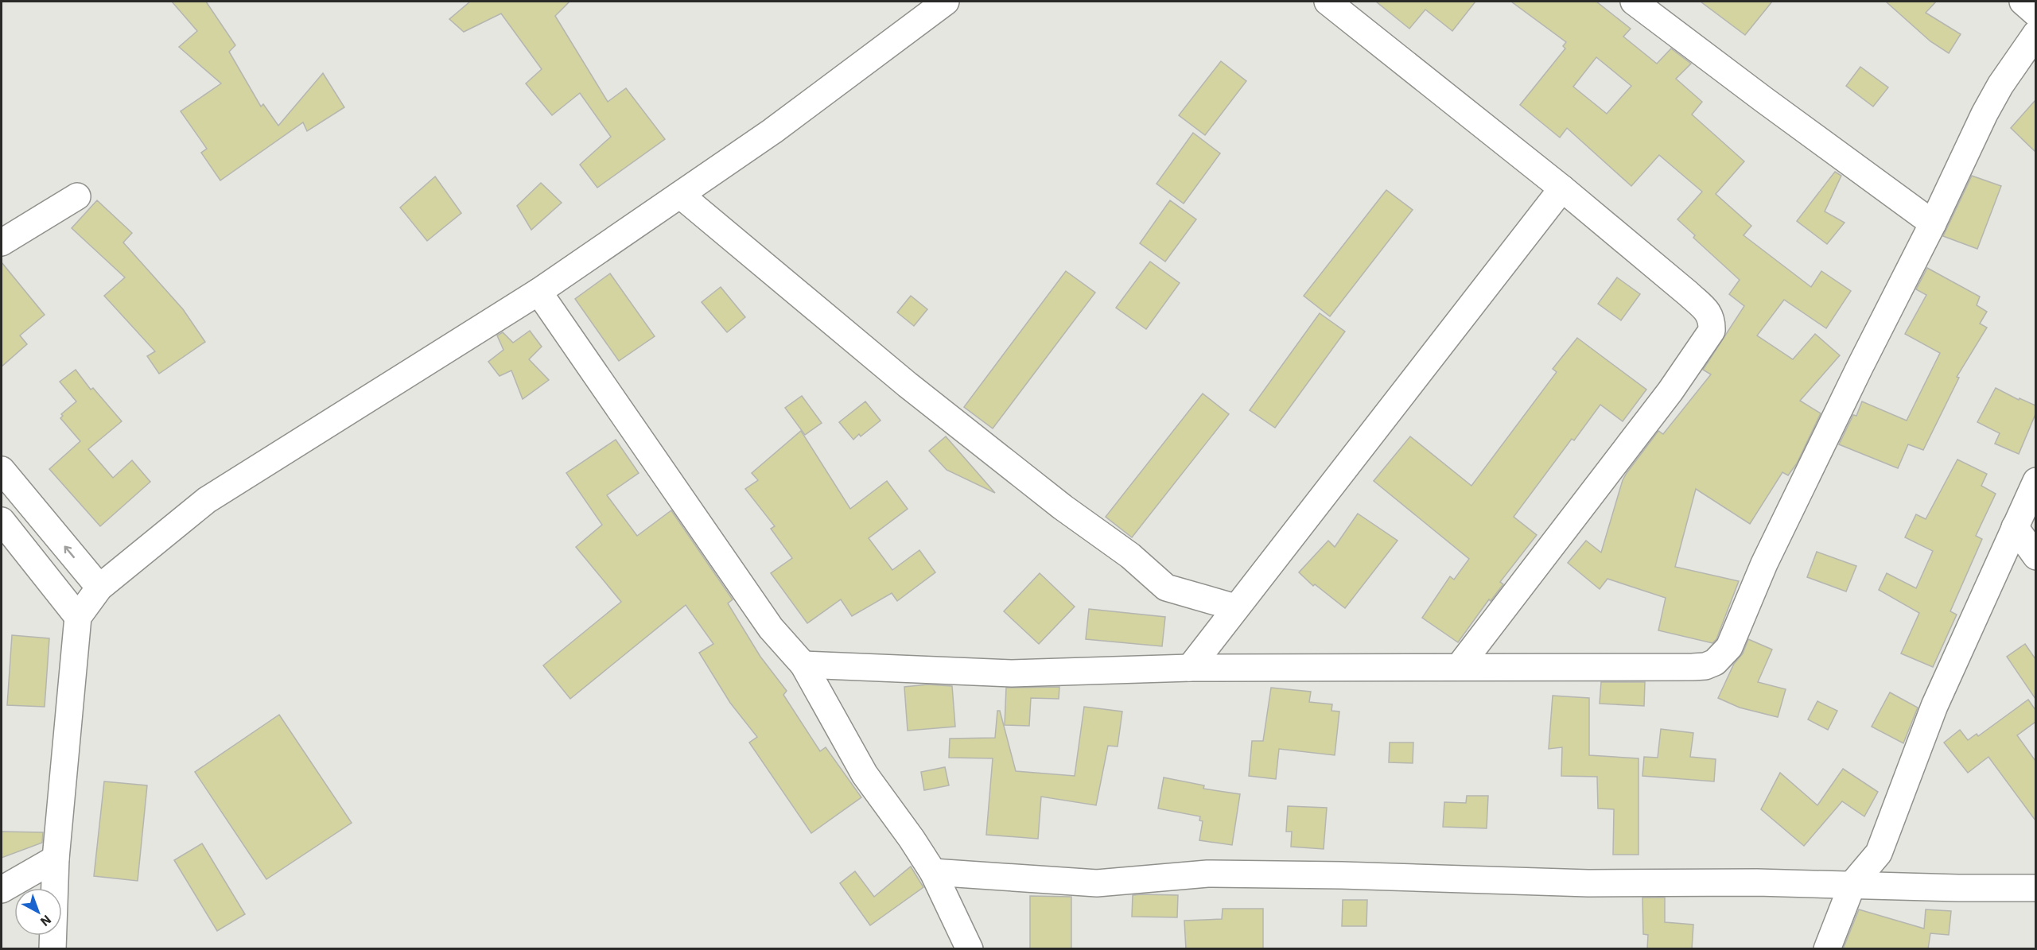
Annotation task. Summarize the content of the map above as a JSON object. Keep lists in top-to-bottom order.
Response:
{
  "north": "bottom right"
}
